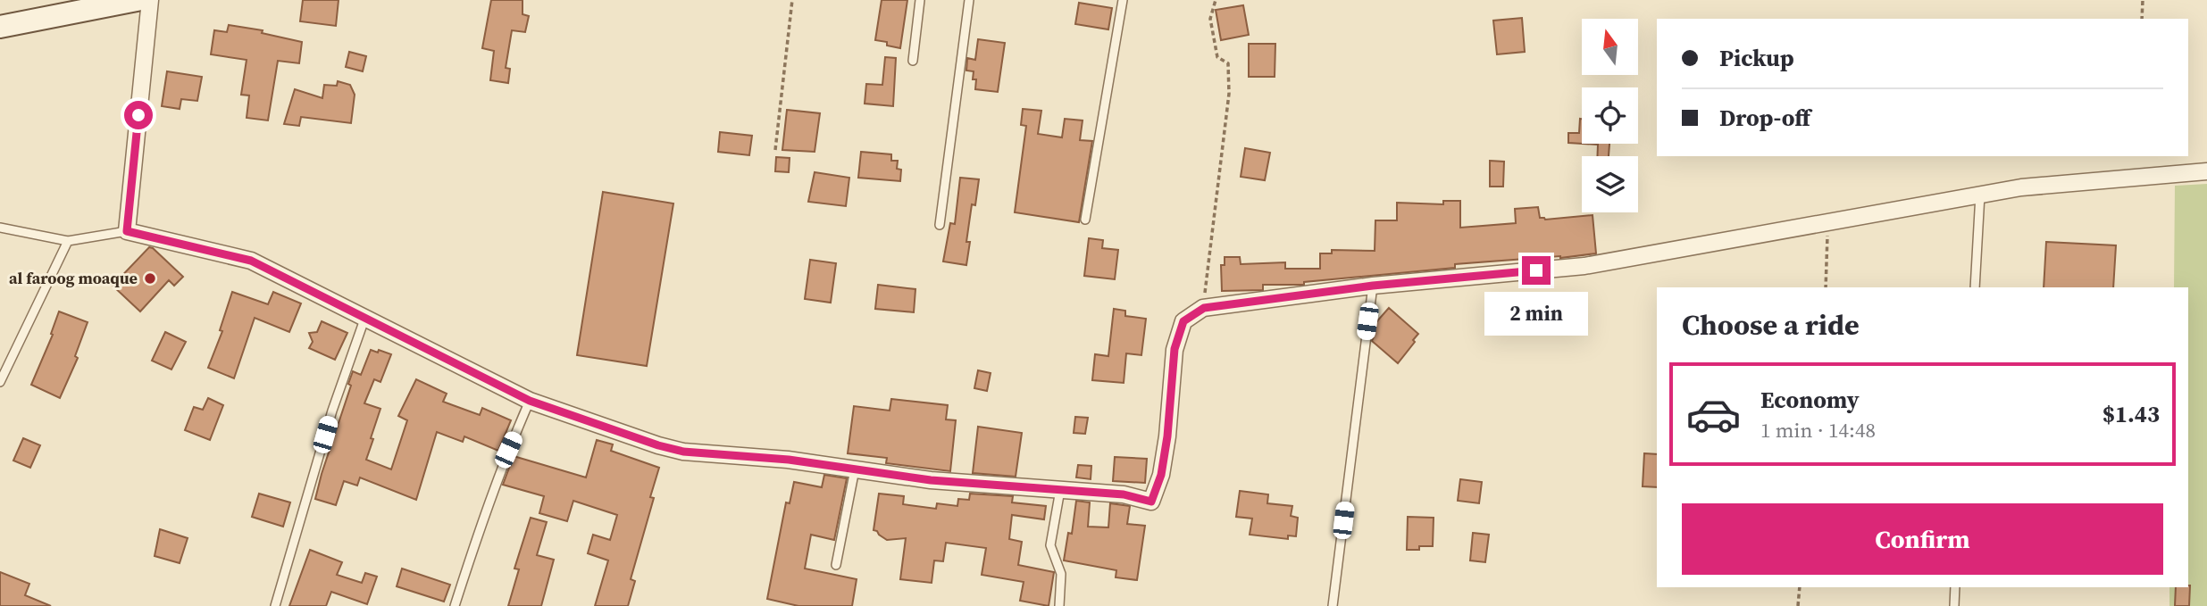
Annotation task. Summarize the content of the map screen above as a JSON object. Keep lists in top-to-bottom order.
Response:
{
  "places": ["al faroog moaque"],
  "north": "top",
  "page": {
    "banner": ["Pickup", "Drop-off"],
    "heading": "Choose a ride",
    "bubble": "2 min",
    "list": [
      {
        "name": "Economy",
        "note": "1 min · 14:48",
        "value": "$1.43"
      }
    ],
    "buttons": "Confirm"
  }
}
